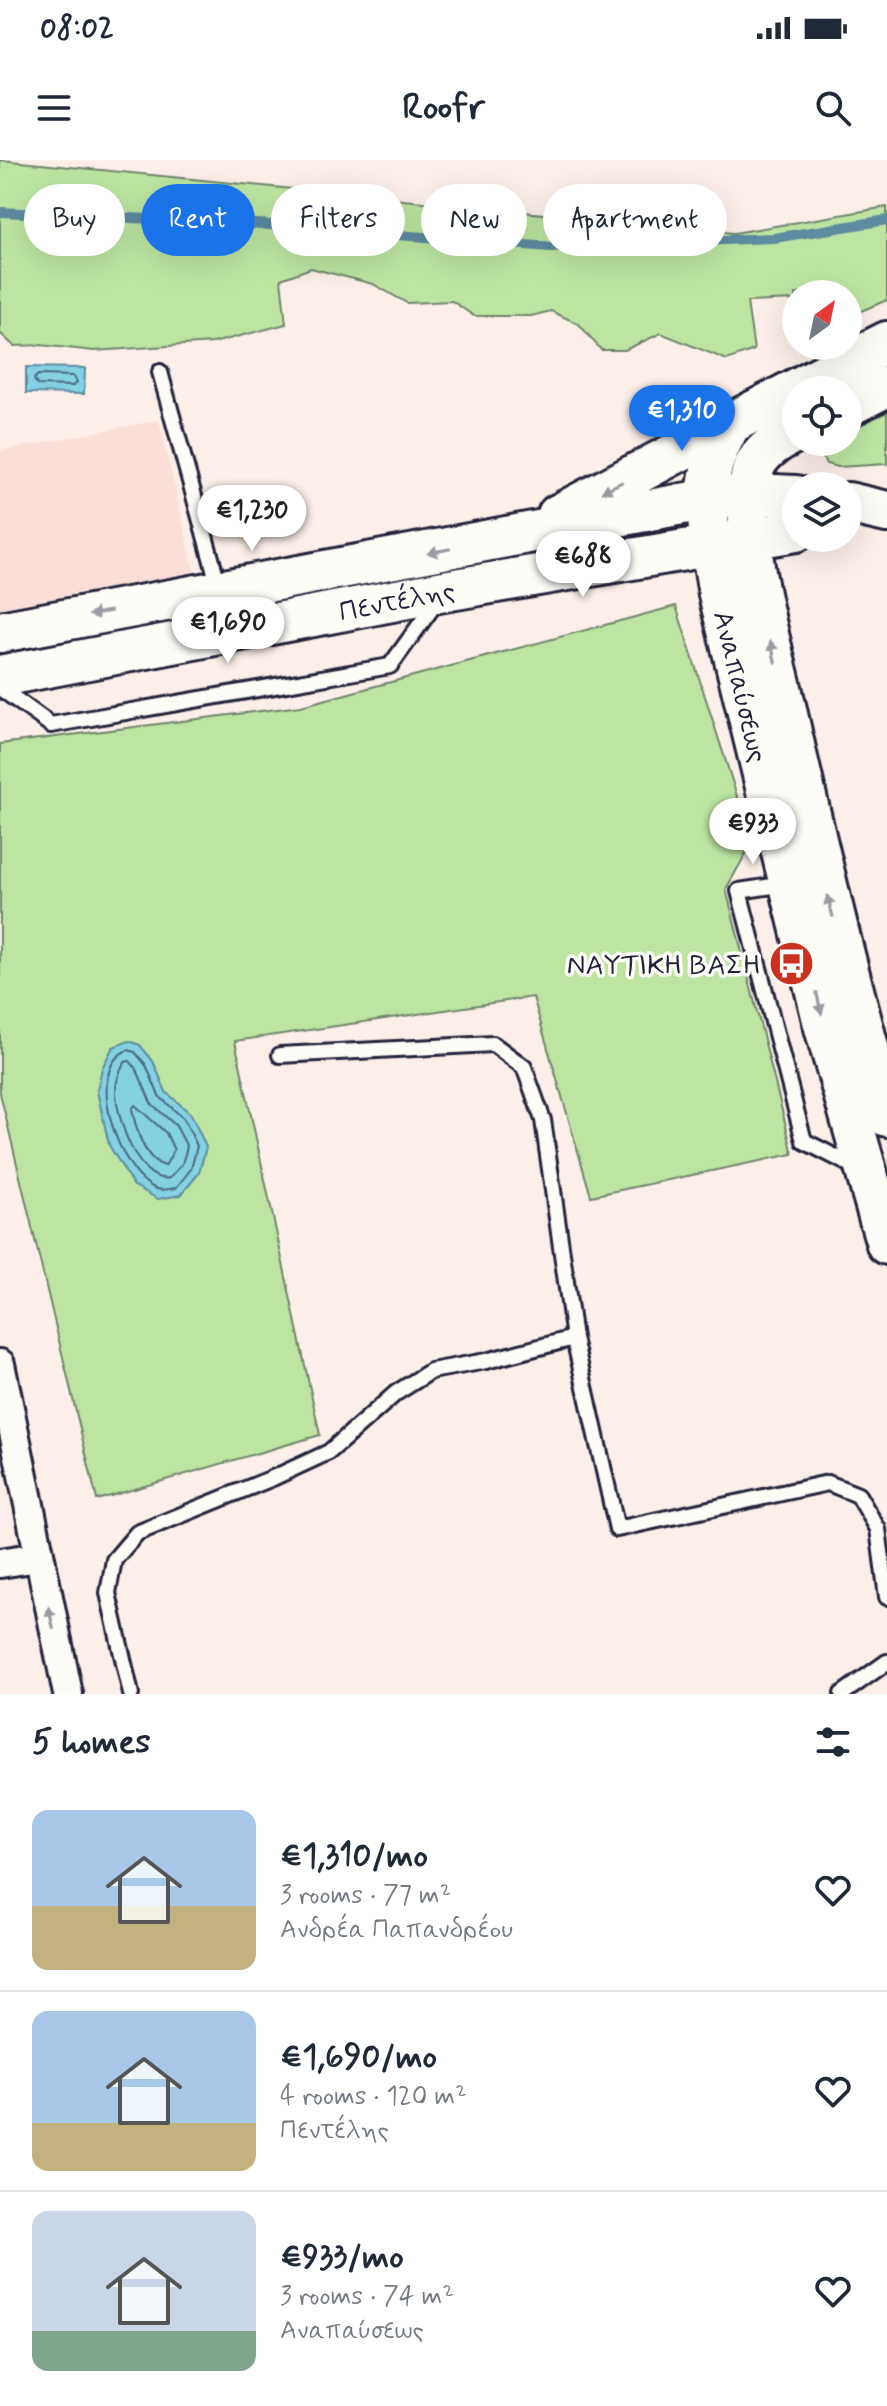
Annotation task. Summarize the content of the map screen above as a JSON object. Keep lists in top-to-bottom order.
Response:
{
  "streets": {
    "main road": ["Πεντέλης", "Αναπαύσεως"]
  },
  "crossings": [
    ["Πεντέλης", "Αναπαύσεως"]
  ],
  "places": {
    "bus stop": ["ΝΑΥΤΙΚΗ ΒΑΣΗ"]
  },
  "north": "top right",
  "page": {
    "status": "08:02",
    "header": "Roofr",
    "chip": [
      "Buy",
      "Rent",
      "Filters",
      "New",
      "Apartment"
    ],
    "price": [
      "€1,310",
      "€1,230",
      "€688",
      "€1,690",
      "€933"
    ],
    "heading": "5 homes",
    "list": [
      {
        "name": "€1,310/mo",
        "note": "3 rooms · 77 m² · Ανδρέα Παπανδρέου"
      },
      {
        "name": "€1,690/mo",
        "note": "4 rooms · 120 m² · Πεντέλης"
      },
      {
        "name": "€933/mo",
        "note": "3 rooms · 74 m² · Αναπαύσεως"
      }
    ]
  }
}
